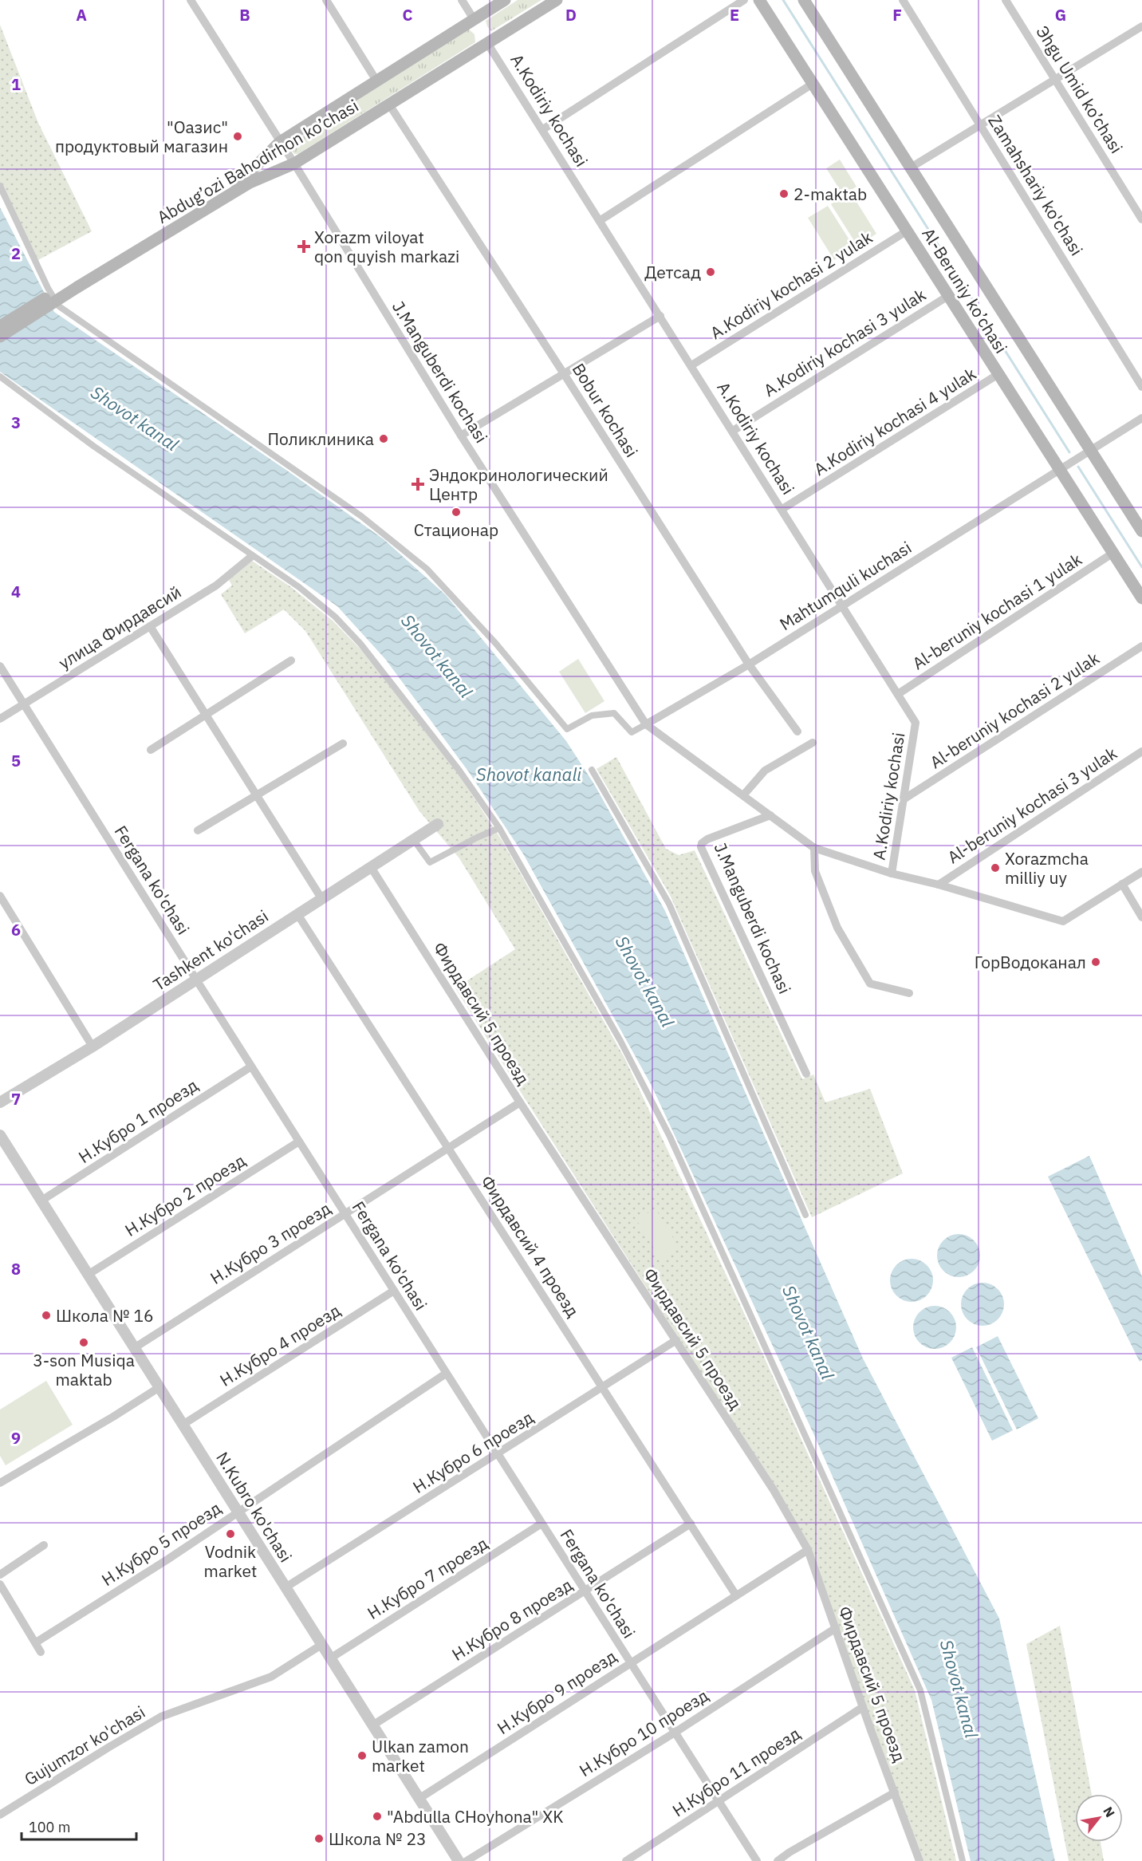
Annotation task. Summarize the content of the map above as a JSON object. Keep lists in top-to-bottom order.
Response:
{
  "streets": {
    "main road": ["Abdug’ozi Bahodirhon ko’chasi", "Al-Beruniy ko’chasi"],
    "street": [
      "Эhgu Umid ko’chasi",
      "A.Kodiriy kochasi",
      "Zamahshariy ko'chasi",
      "A.Kodiriy kochasi 2 yulak",
      "A.Kodiriy kochasi 3 yulak",
      "J.Manguberdi kochasi",
      "Bobur kochasi",
      "A.Kodiriy kochasi 4 yulak",
      "Mahtumquli kuchasi",
      "Al-beruniy kochasi 1 yulak",
      "улица Фирдавсий",
      "Al-beruniy kochasi 2 yulak",
      "Al-beruniy kochasi 3 yulak",
      "Fergana ko'chasi",
      "Tashkent ko'chasi",
      "Фирдавсий 5 проезд",
      "Н.Кубро 1 проезд",
      "Н.Кубро 2 проезд",
      "Н.Кубро 3 проезд",
      "Фирдавсий 4 проезд",
      "Н.Кубро 4 проезд",
      "Н.Кубро 6 проезд",
      "N.Kubro ko'chasi",
      "Н.Кубро 5 проезд",
      "Н.Кубро 7 проезд",
      "Н.Кубро 8 проезд",
      "Н.Кубро 9 проезд",
      "Н.Кубро 10 проезд",
      "Gujumzor ko'chasi",
      "Н.Кубро 11 проезд"
    ]
  },
  "crossings": [
    ["A.Kodiriy kochasi", "Abdug’ozi Bahodirhon ko’chasi"],
    ["A.Kodiriy kochasi", "A.Kodiriy kochasi 2 yulak"],
    ["A.Kodiriy kochasi", "A.Kodiriy kochasi 3 yulak"],
    ["A.Kodiriy kochasi", "J.Manguberdi kochasi"],
    ["A.Kodiriy kochasi", "A.Kodiriy kochasi 4 yulak"],
    ["A.Kodiriy kochasi", "Mahtumquli kuchasi"],
    ["A.Kodiriy kochasi", "Al-beruniy kochasi 1 yulak"],
    ["A.Kodiriy kochasi", "Al-beruniy kochasi 2 yulak"],
    ["Abdug’ozi Bahodirhon ko’chasi", "J.Manguberdi kochasi"],
    ["Abdug’ozi Bahodirhon ko’chasi", "Bobur kochasi"],
    ["A.Kodiriy kochasi 2 yulak", "Al-Beruniy ko’chasi"],
    ["Al-Beruniy ko’chasi", "A.Kodiriy kochasi 3 yulak"],
    ["Al-Beruniy ko’chasi", "A.Kodiriy kochasi 4 yulak"],
    ["Al-Beruniy ko’chasi", "Mahtumquli kuchasi"],
    ["Al-Beruniy ko’chasi", "Al-beruniy kochasi 1 yulak"],
    ["J.Manguberdi kochasi", "Mahtumquli kuchasi"],
    ["J.Manguberdi kochasi", "Al-beruniy kochasi 3 yulak"],
    ["Bobur kochasi", "Mahtumquli kuchasi"],
    ["улица Фирдавсий", "Fergana ko'chasi"],
    ["Fergana ko'chasi", "Tashkent ko'chasi"],
    ["Fergana ko'chasi", "Н.Кубро 1 проезд"],
    ["Fergana ko'chasi", "Н.Кубро 2 проезд"],
    ["Fergana ko'chasi", "Н.Кубро 3 проезд"],
    ["Fergana ko'chasi", "Н.Кубро 4 проезд"],
    ["Fergana ko'chasi", "Н.Кубро 6 проезд"],
    ["Fergana ko'chasi", "Н.Кубро 5 проезд"],
    ["Fergana ko'chasi", "Н.Кубро 7 проезд"],
    ["Fergana ko'chasi", "Н.Кубро 8 проезд"],
    ["Fergana ko'chasi", "Н.Кубро 9 проезд"],
    ["Fergana ko'chasi", "Н.Кубро 10 проезд"],
    ["Fergana ko'chasi", "Н.Кубро 11 проезд"],
    ["Tashkent ko'chasi", "Фирдавсий 5 проезд"],
    ["Tashkent ko'chasi", "Фирдавсий 4 проезд"],
    ["Фирдавсий 5 проезд", "Н.Кубро 3 проезд"],
    ["Фирдавсий 5 проезд", "Н.Кубро 6 проезд"],
    ["Фирдавсий 5 проезд", "Н.Кубро 9 проезд"],
    ["Фирдавсий 5 проезд", "Н.Кубро 10 проезд"],
    ["Фирдавсий 5 проезд", "Н.Кубро 11 проезд"],
    ["Н.Кубро 1 проезд", "N.Kubro ko'chasi"],
    ["Н.Кубро 2 проезд", "N.Kubro ko'chasi"],
    ["Н.Кубро 3 проезд", "Фирдавсий 4 проезд"],
    ["Н.Кубро 3 проезд", "N.Kubro ko'chasi"],
    ["Фирдавсий 4 проезд", "Н.Кубро 6 проезд"],
    ["Фирдавсий 4 проезд", "Н.Кубро 8 проезд"],
    ["Фирдавсий 4 проезд", "Н.Кубро 9 проезд"],
    ["Н.Кубро 4 проезд", "N.Kubro ko'chasi"],
    ["Н.Кубро 6 проезд", "N.Kubro ko'chasi"],
    ["N.Kubro ko'chasi", "Н.Кубро 5 проезд"],
    ["N.Kubro ko'chasi", "Н.Кубро 7 проезд"],
    ["N.Kubro ko'chasi", "Н.Кубро 8 проезд"],
    ["N.Kubro ko'chasi", "Н.Кубро 9 проезд"],
    ["N.Kubro ko'chasi", "Gujumzor ko'chasi"]
  ],
  "water": ["Shovot kanal", "Shovot kanali"],
  "places": {
    "other": [
      "\"Оазис\" продуктовый магазин",
      "2-maktab",
      "Детсад",
      "Поликлиника",
      "Стационар",
      "Xorazmcha milliy uy",
      "ГорВодоканал",
      "Школа № 16",
      "3-son Musiqa maktab",
      "Vodnik market",
      "Ulkan zamon market",
      "\"Abdulla CHoyhona\" XK",
      "Школа № 23"
    ],
    "health": ["Xorazm viloyat qon quyish markazi", "Эндокринологический Центр"]
  },
  "scale_bar": "100 m",
  "north": "top right",
  "grid": {
    "columns": [
      "A",
      "B",
      "C",
      "D",
      "E",
      "F",
      "G"
    ],
    "rows": [
      "1",
      "2",
      "3",
      "4",
      "5",
      "6",
      "7",
      "8",
      "9"
    ]
  }
}
